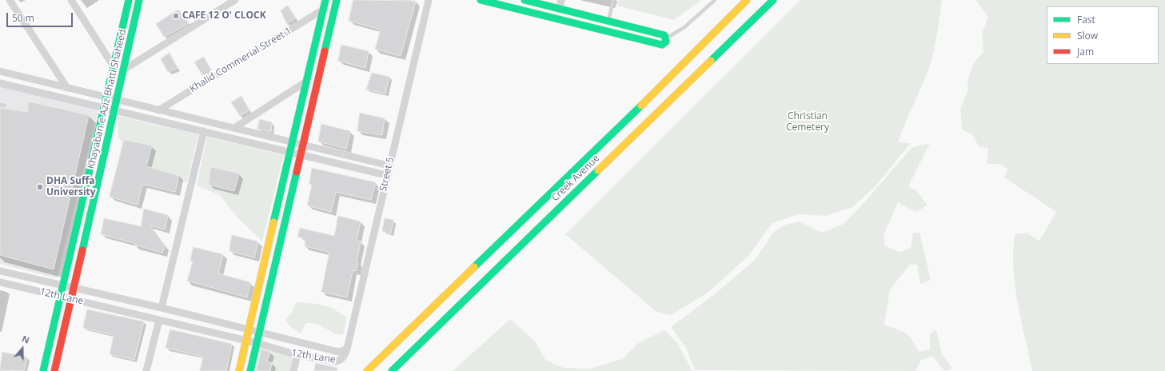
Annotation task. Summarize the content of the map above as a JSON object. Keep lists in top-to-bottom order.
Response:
{
  "streets": {
    "street": [
      "Khalid Commerial Street 1",
      "Khayaban e Aziz Bhatti Shaheed",
      "Street 5",
      "Creek Avenue",
      "12th Lane"
    ]
  },
  "crossings": [
    ["Khayaban e Aziz Bhatti Shaheed", "12th Lane"],
    ["Street 5", "12th Lane"]
  ],
  "parks": ["Christian Cemetery"],
  "places": ["CAFE 12 O' CLOCK", "DHA Suffa University"],
  "legend": ["Fast", "Slow", "Jam"],
  "scale_bar": "50 m",
  "north": "top"
}
